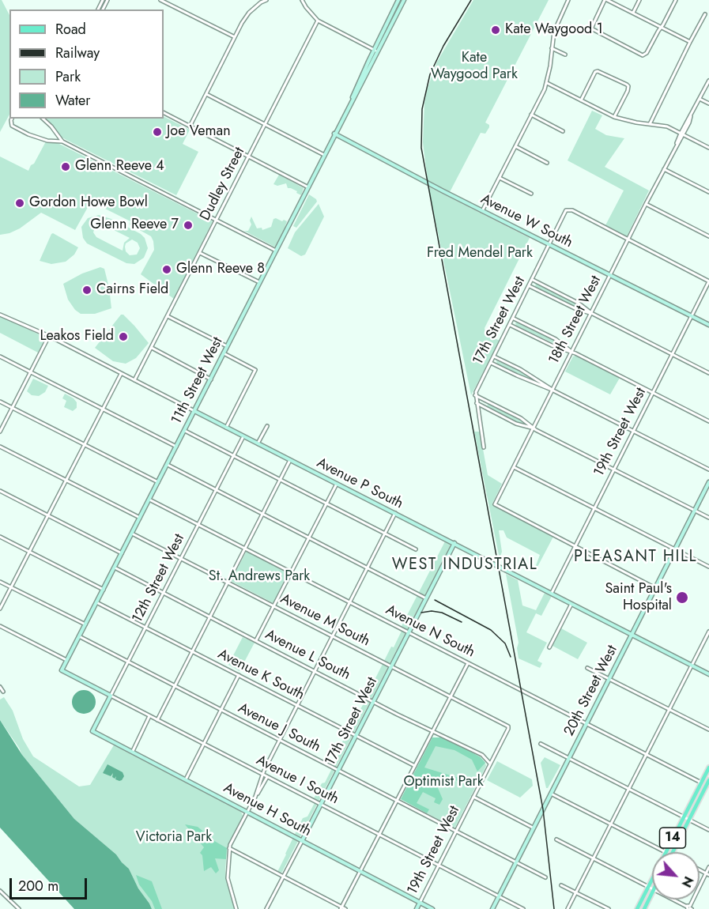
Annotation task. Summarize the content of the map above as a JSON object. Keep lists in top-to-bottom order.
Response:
{
  "streets": {
    "main road": [
      "Avenue W South",
      "17th Street West",
      "11th Street West",
      "19th Street West",
      "Avenue P South",
      "12th Street West",
      "20th Street West",
      "Avenue I South",
      "Avenue H South",
      "14"
    ],
    "street": [
      "Dudley Street",
      "18th Street West",
      "Avenue M South",
      "Avenue N South",
      "Avenue L South",
      "Avenue K South",
      "Avenue J South"
    ]
  },
  "crossings": [
    ["Dudley Street", "Avenue P South"],
    ["Avenue W South", "18th Street West"],
    ["Avenue W South", "17th Street West"],
    ["Avenue W South", "11th Street West"],
    ["Avenue W South", "19th Street West"],
    ["18th Street West", "17th Street West"],
    ["18th Street West", "19th Street West"],
    ["17th Street West", "Avenue P South"],
    ["17th Street West", "Avenue M South"],
    ["17th Street West", "Avenue N South"],
    ["17th Street West", "Avenue L South"],
    ["17th Street West", "Avenue K South"],
    ["17th Street West", "Avenue J South"],
    ["17th Street West", "Avenue I South"],
    ["17th Street West", "Avenue H South"],
    ["11th Street West", "Avenue P South"],
    ["11th Street West", "Avenue M South"],
    ["11th Street West", "Avenue N South"],
    ["11th Street West", "Avenue L South"],
    ["11th Street West", "Avenue K South"],
    ["11th Street West", "Avenue J South"],
    ["11th Street West", "Avenue I South"],
    ["19th Street West", "Avenue P South"],
    ["19th Street West", "Avenue M South"],
    ["19th Street West", "Avenue L South"],
    ["19th Street West", "Avenue J South"],
    ["19th Street West", "Avenue I South"],
    ["19th Street West", "Avenue H South"],
    ["Avenue P South", "12th Street West"],
    ["Avenue P South", "20th Street West"],
    ["12th Street West", "Avenue M South"],
    ["12th Street West", "Avenue N South"],
    ["12th Street West", "Avenue L South"],
    ["12th Street West", "Avenue K South"],
    ["12th Street West", "Avenue J South"],
    ["12th Street West", "Avenue I South"],
    ["12th Street West", "Avenue H South"],
    ["Avenue N South", "20th Street West"],
    ["Avenue N South", "14"],
    ["20th Street West", "Avenue J South"],
    ["20th Street West", "Avenue I South"]
  ],
  "districts": ["PLEASANT HILL", "WEST INDUSTRIAL"],
  "parks": [
    "Kate Waygood Park",
    "Fred Mendel Park",
    "St. Andrews Park",
    "Optimist Park",
    "Victoria Park"
  ],
  "places": [
    "Kate Waygood 1",
    "Joe Veman",
    "Glenn Reeve 4",
    "Gordon Howe Bowl",
    "Glenn Reeve 7",
    "Glenn Reeve 8",
    "Cairns Field",
    "Leakos Field",
    "Saint Paul's Hospital"
  ],
  "legend": [
    "Road",
    "Railway",
    "Park",
    "Water"
  ],
  "scale_bar": "200 m",
  "north": "bottom right"
}
